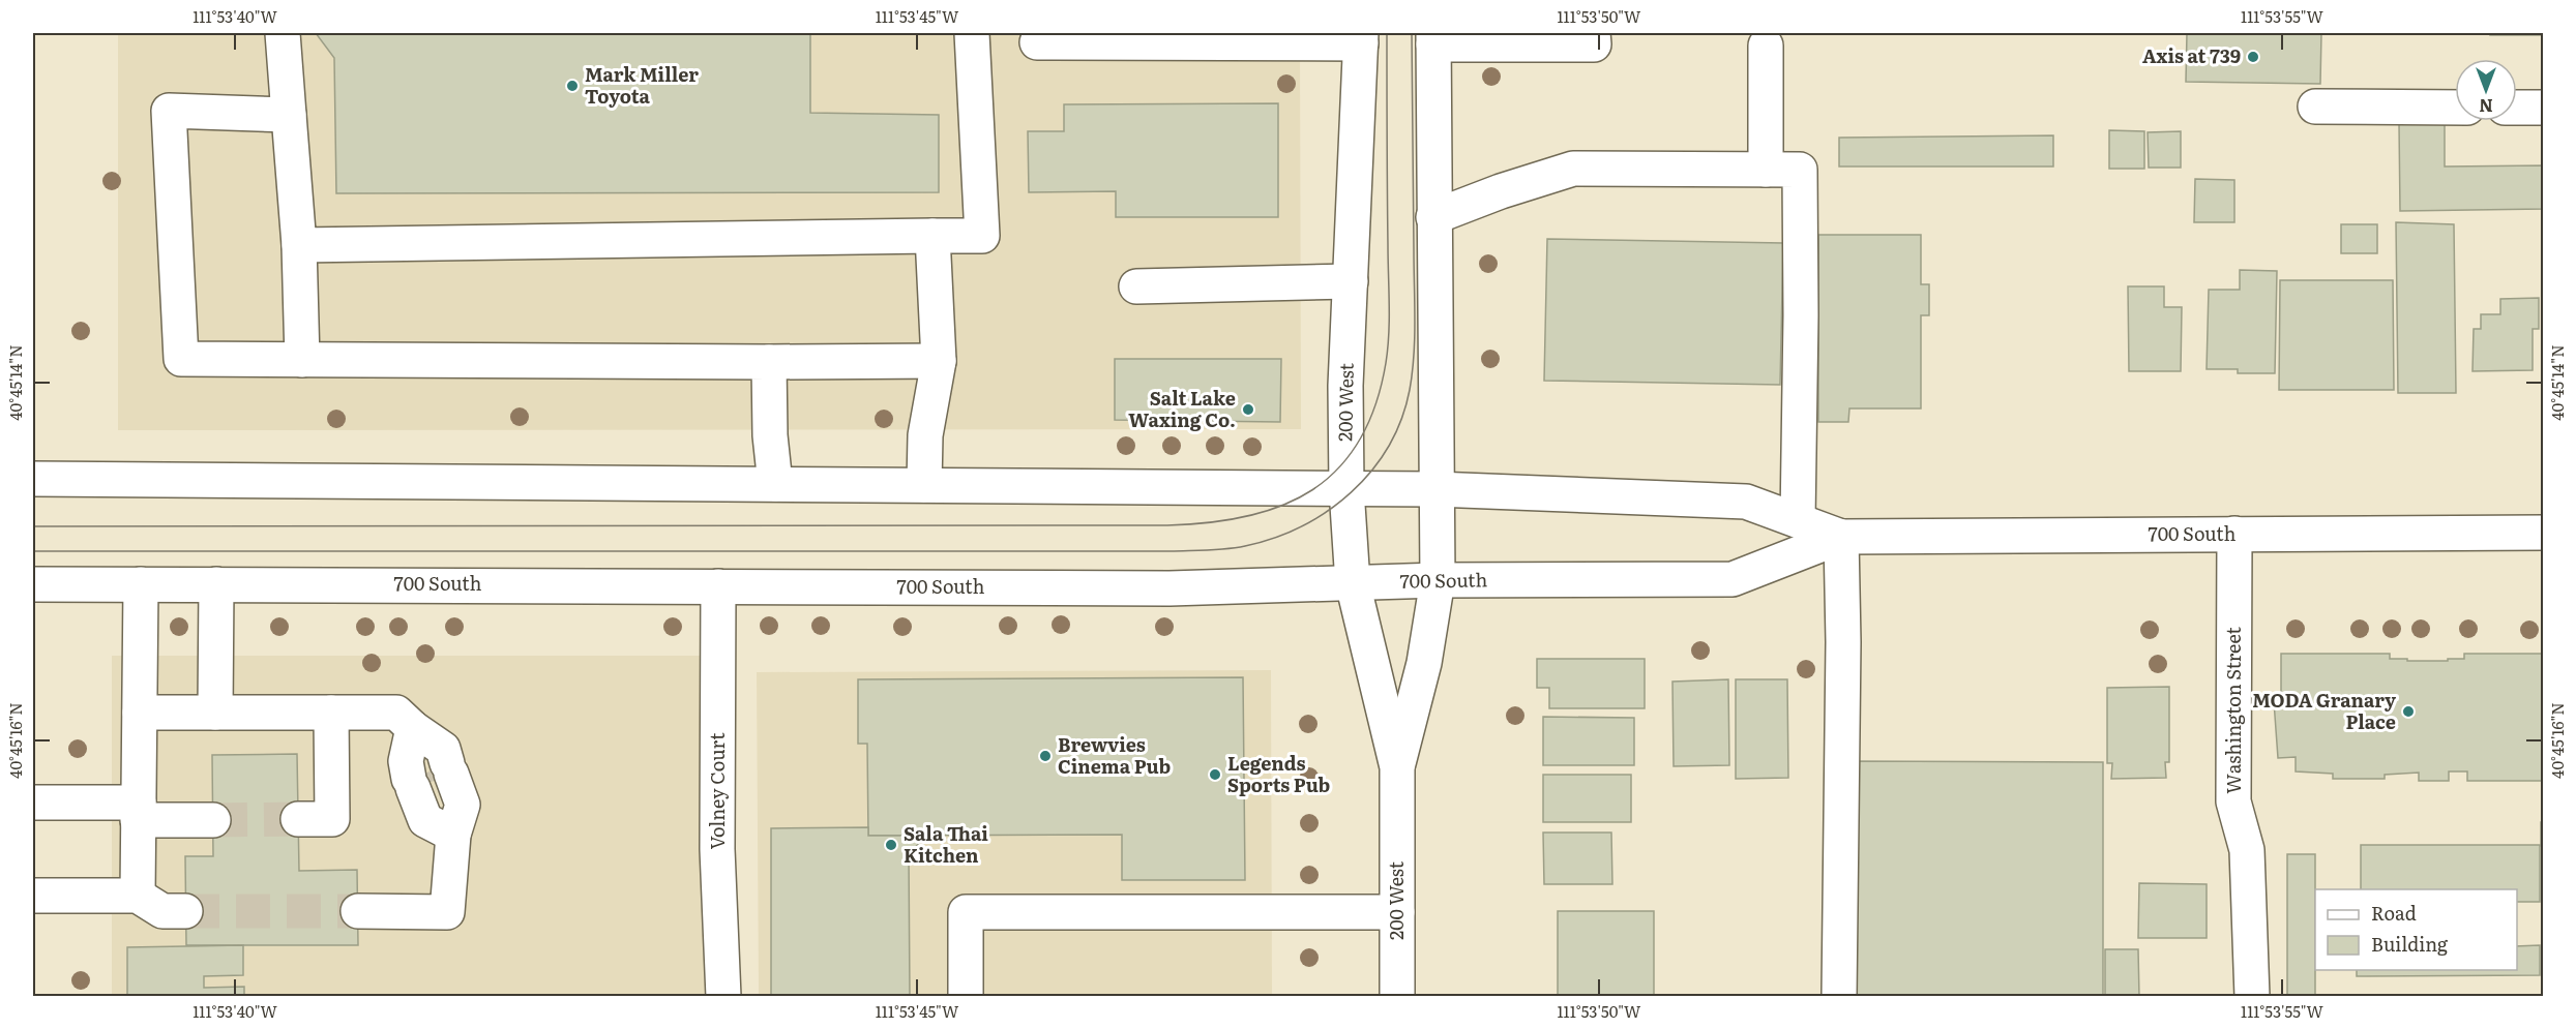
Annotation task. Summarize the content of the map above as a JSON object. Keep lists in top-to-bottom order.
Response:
{
  "streets": {
    "street": [
      "200 West",
      "700 South",
      "Washington Street",
      "Volney Court"
    ]
  },
  "crossings": [
    ["200 West", "700 South"],
    ["700 South", "Washington Street"],
    ["700 South", "Volney Court"]
  ],
  "places": [
    "Axis at 739",
    "Mark Miller Toyota",
    "Salt Lake Waxing Co.",
    "MODA Granary Place",
    "Brewvies Cinema Pub",
    "Legends Sports Pub",
    "Sala Thai Kitchen"
  ],
  "legend": ["Road", "Building"],
  "north": "bottom",
  "coordinates": [
    "111°53'40\"W",
    "111°53'45\"W",
    "111°53'50\"W",
    "111°53'55\"W",
    "40°45'14\"N",
    "40°45'16\"N"
  ]
}
